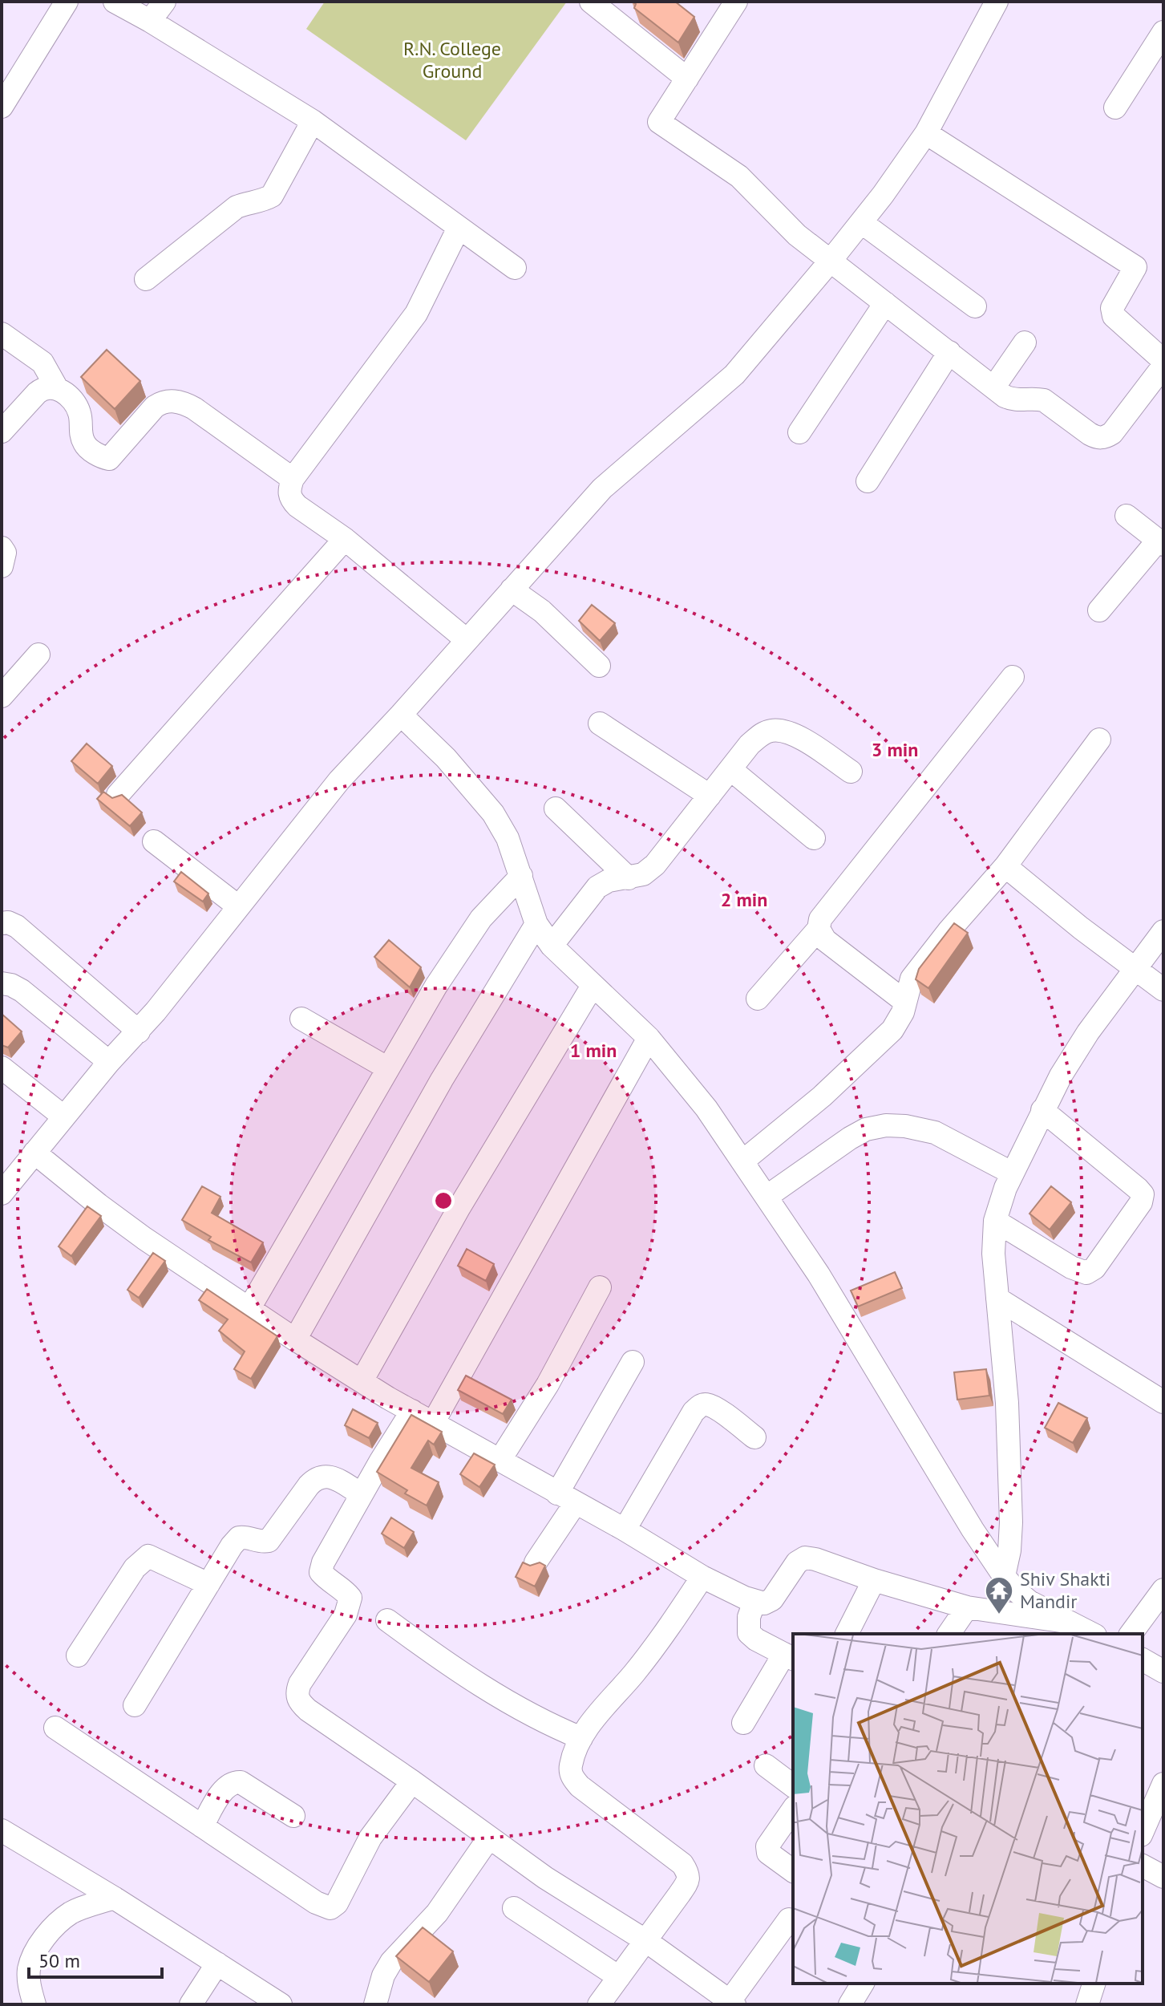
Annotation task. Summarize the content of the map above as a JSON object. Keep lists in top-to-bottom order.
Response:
{
  "parks": ["R.N. College Ground"],
  "places": {
    "temple": ["Shiv Shakti Mandir"]
  },
  "scale_bar": "50 m",
  "rings": ["3 min", "2 min", "1 min"]
}
